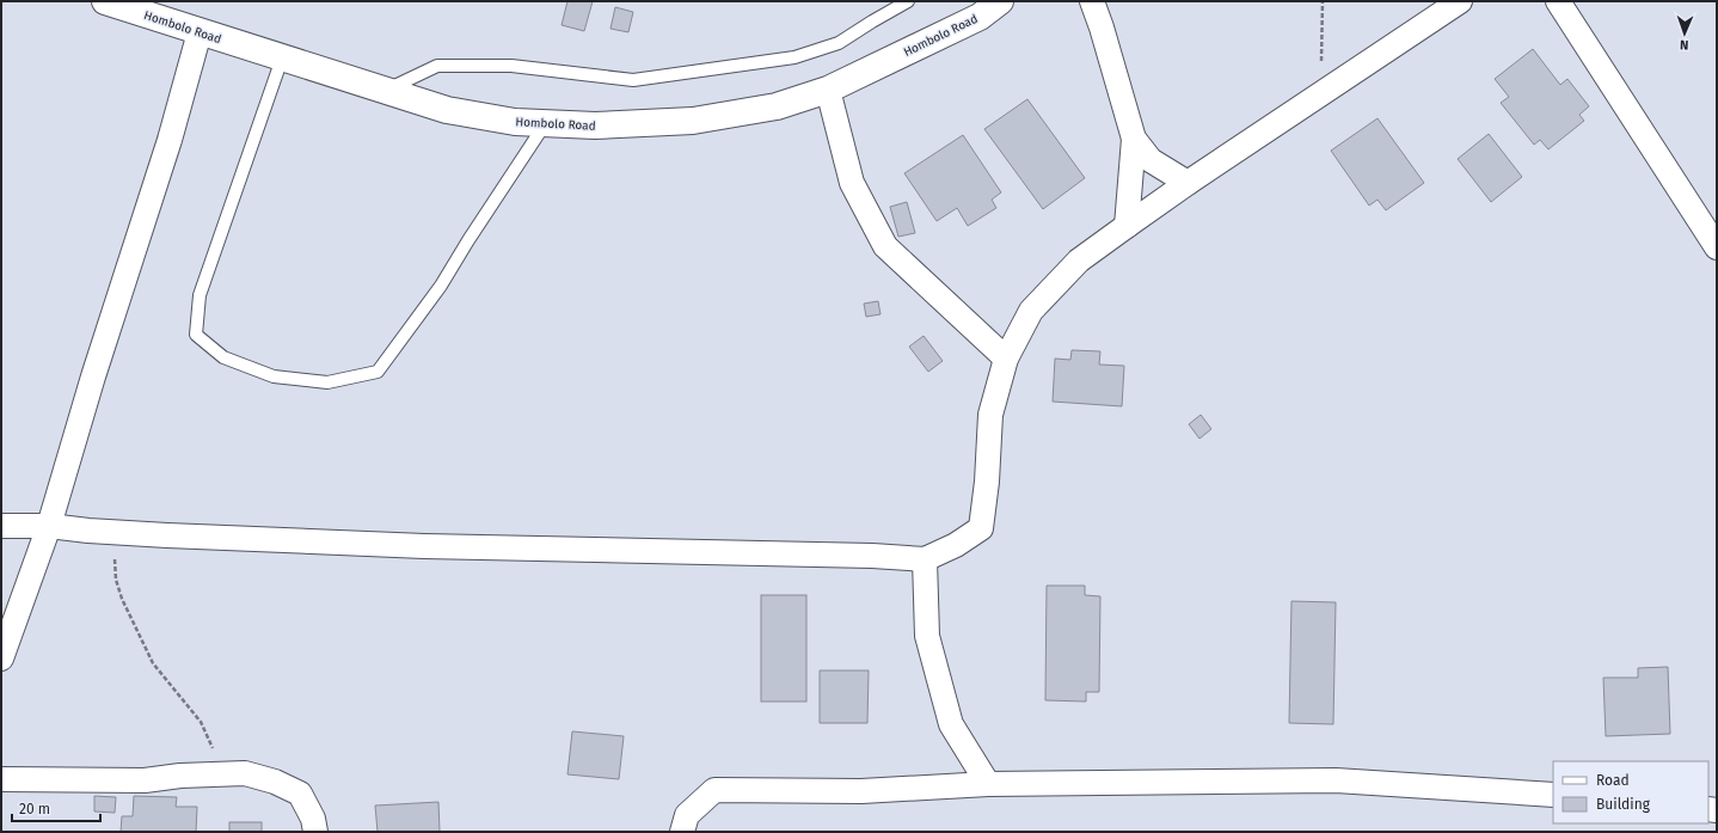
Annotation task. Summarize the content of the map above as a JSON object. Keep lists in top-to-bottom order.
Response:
{
  "streets": {
    "street": ["Hombolo Road"]
  },
  "legend": ["Road", "Building"],
  "scale_bar": "20 m",
  "north": "bottom"
}
